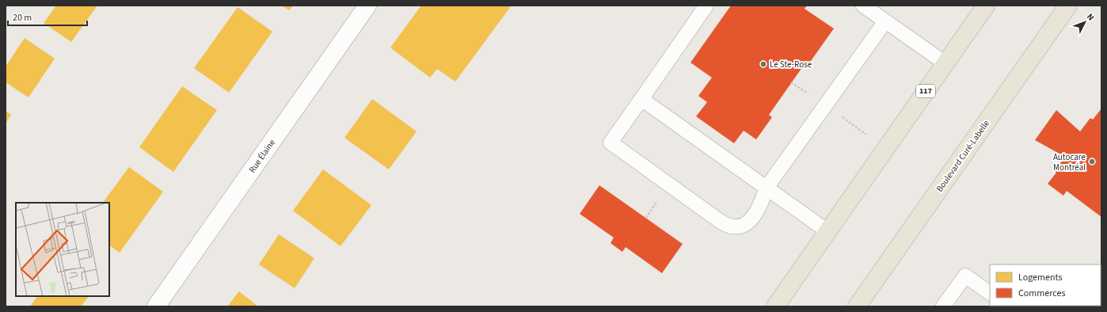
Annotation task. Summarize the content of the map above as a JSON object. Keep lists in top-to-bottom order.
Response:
{
  "streets": {
    "main road": ["117", "Boulevard Curé-Labelle"],
    "street": ["Rue Élaine"]
  },
  "places": ["Le Ste-Rose", "Autocare Montréal"],
  "legend": ["Logements", "Commerces"],
  "scale_bar": "20 m",
  "north": "top right"
}
